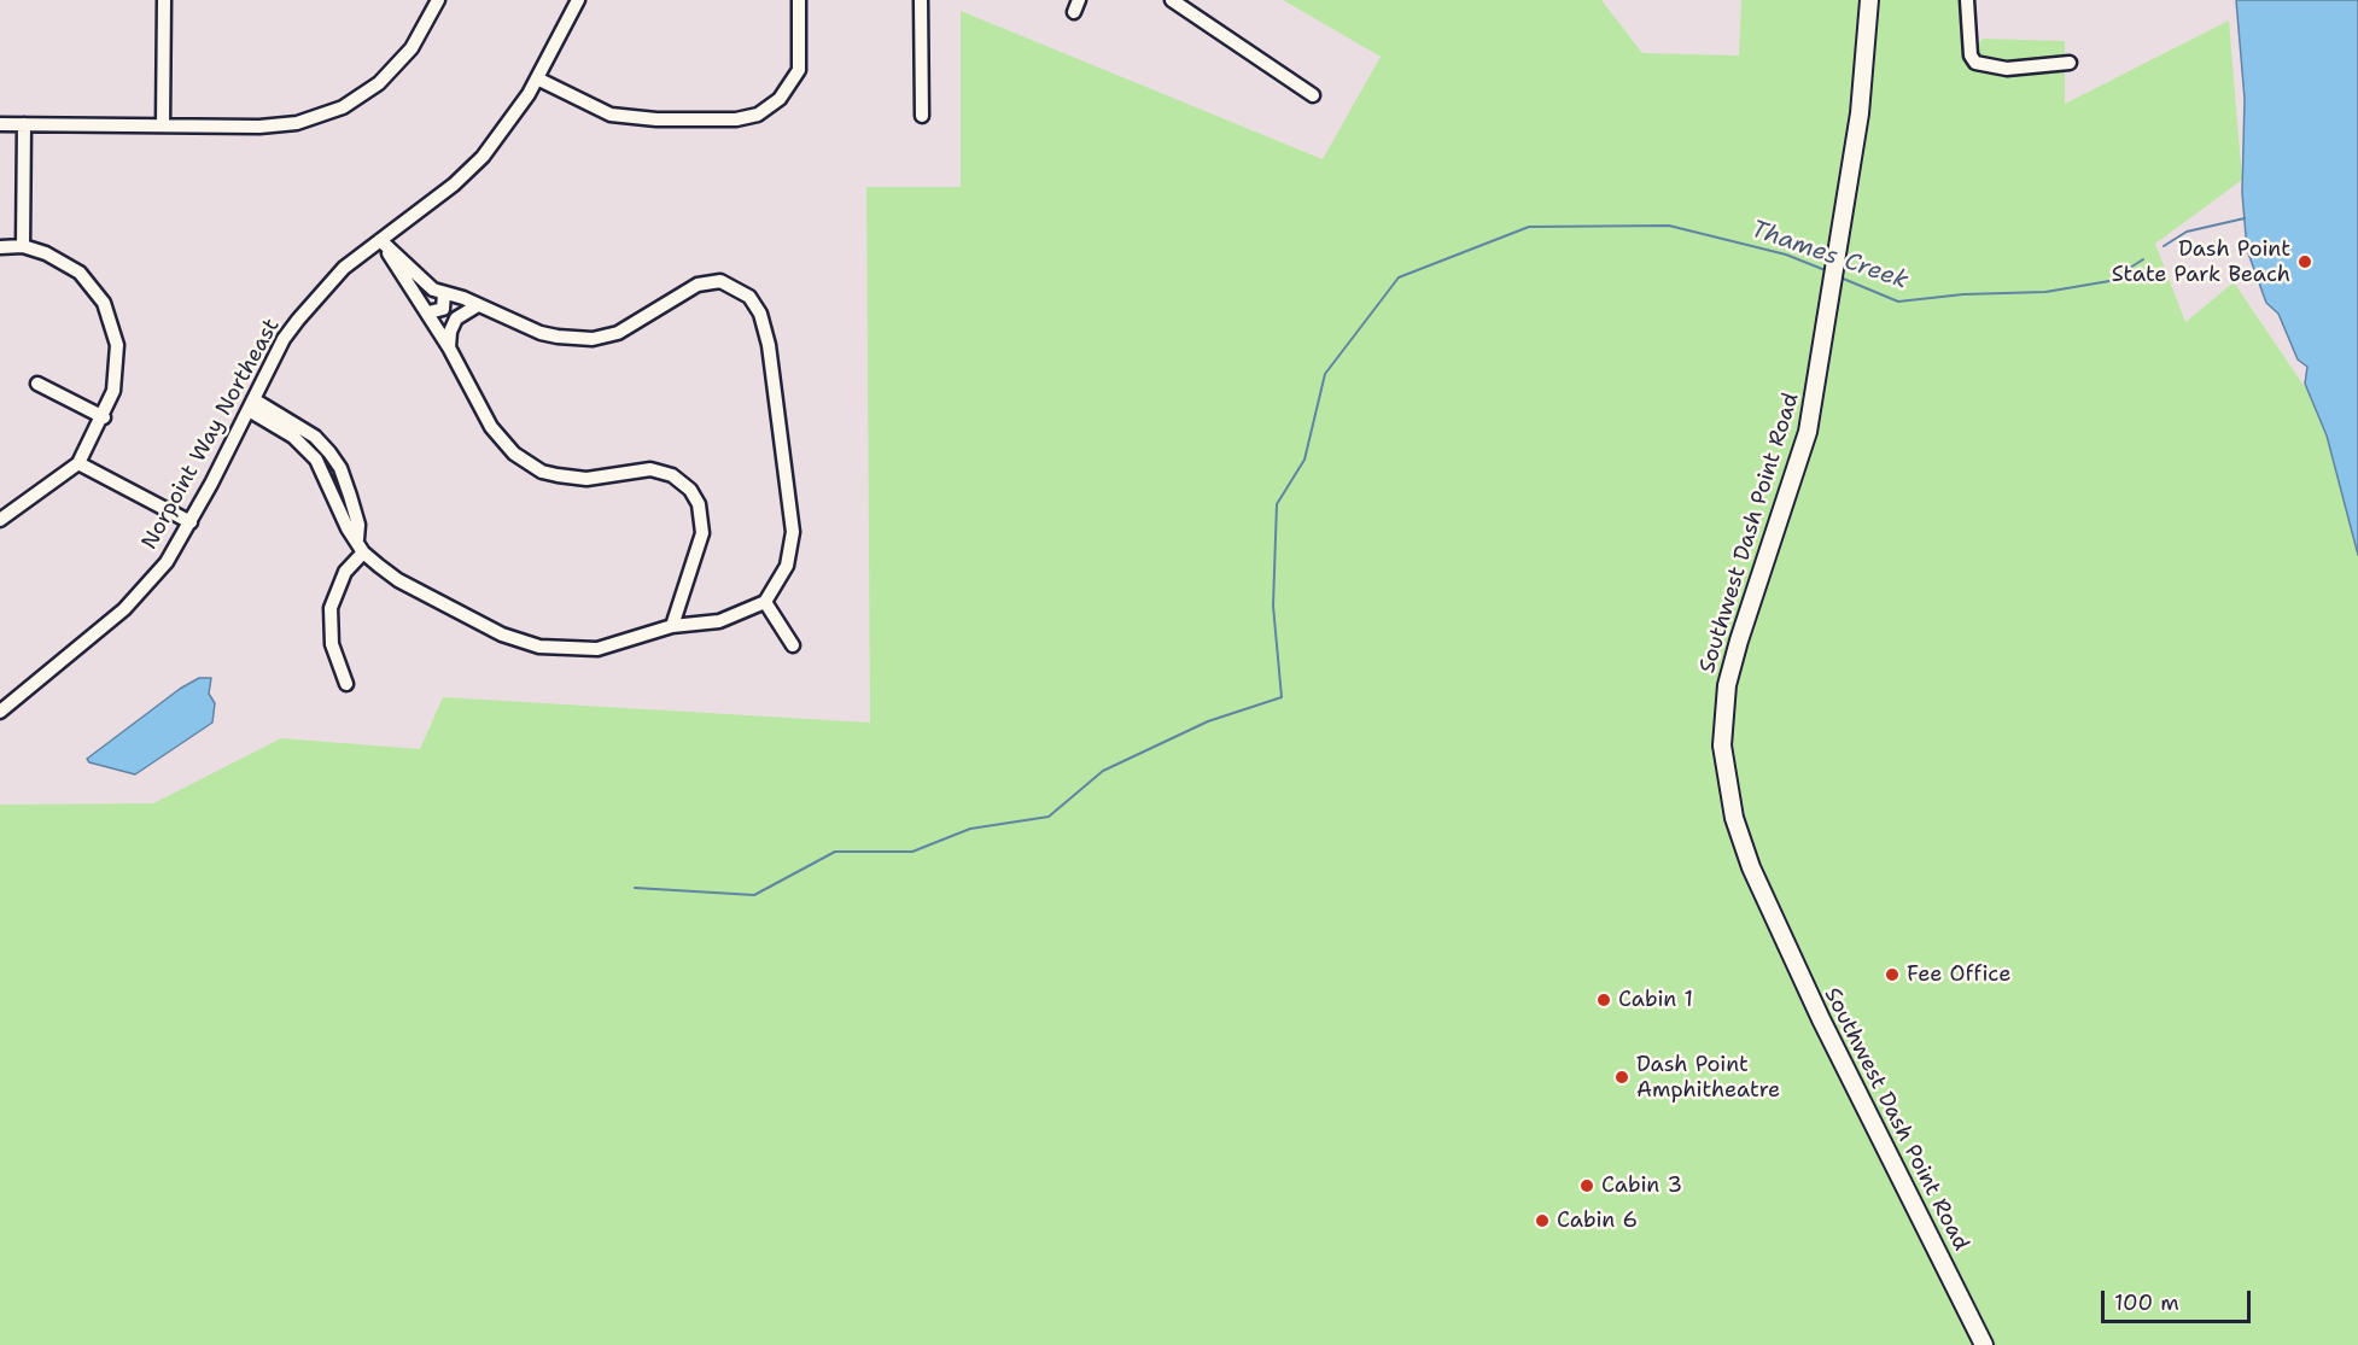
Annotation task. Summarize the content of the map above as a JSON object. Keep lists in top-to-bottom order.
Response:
{
  "streets": {
    "main road": ["Southwest Dash Point Road"],
    "street": ["Norpoint Way Northeast"]
  },
  "water": ["Thames Creek"],
  "places": [
    "Dash Point State Park Beach",
    "Fee Office",
    "Cabin 1",
    "Dash Point Amphitheatre",
    "Cabin 3",
    "Cabin 6"
  ],
  "scale_bar": "100 m"
}
